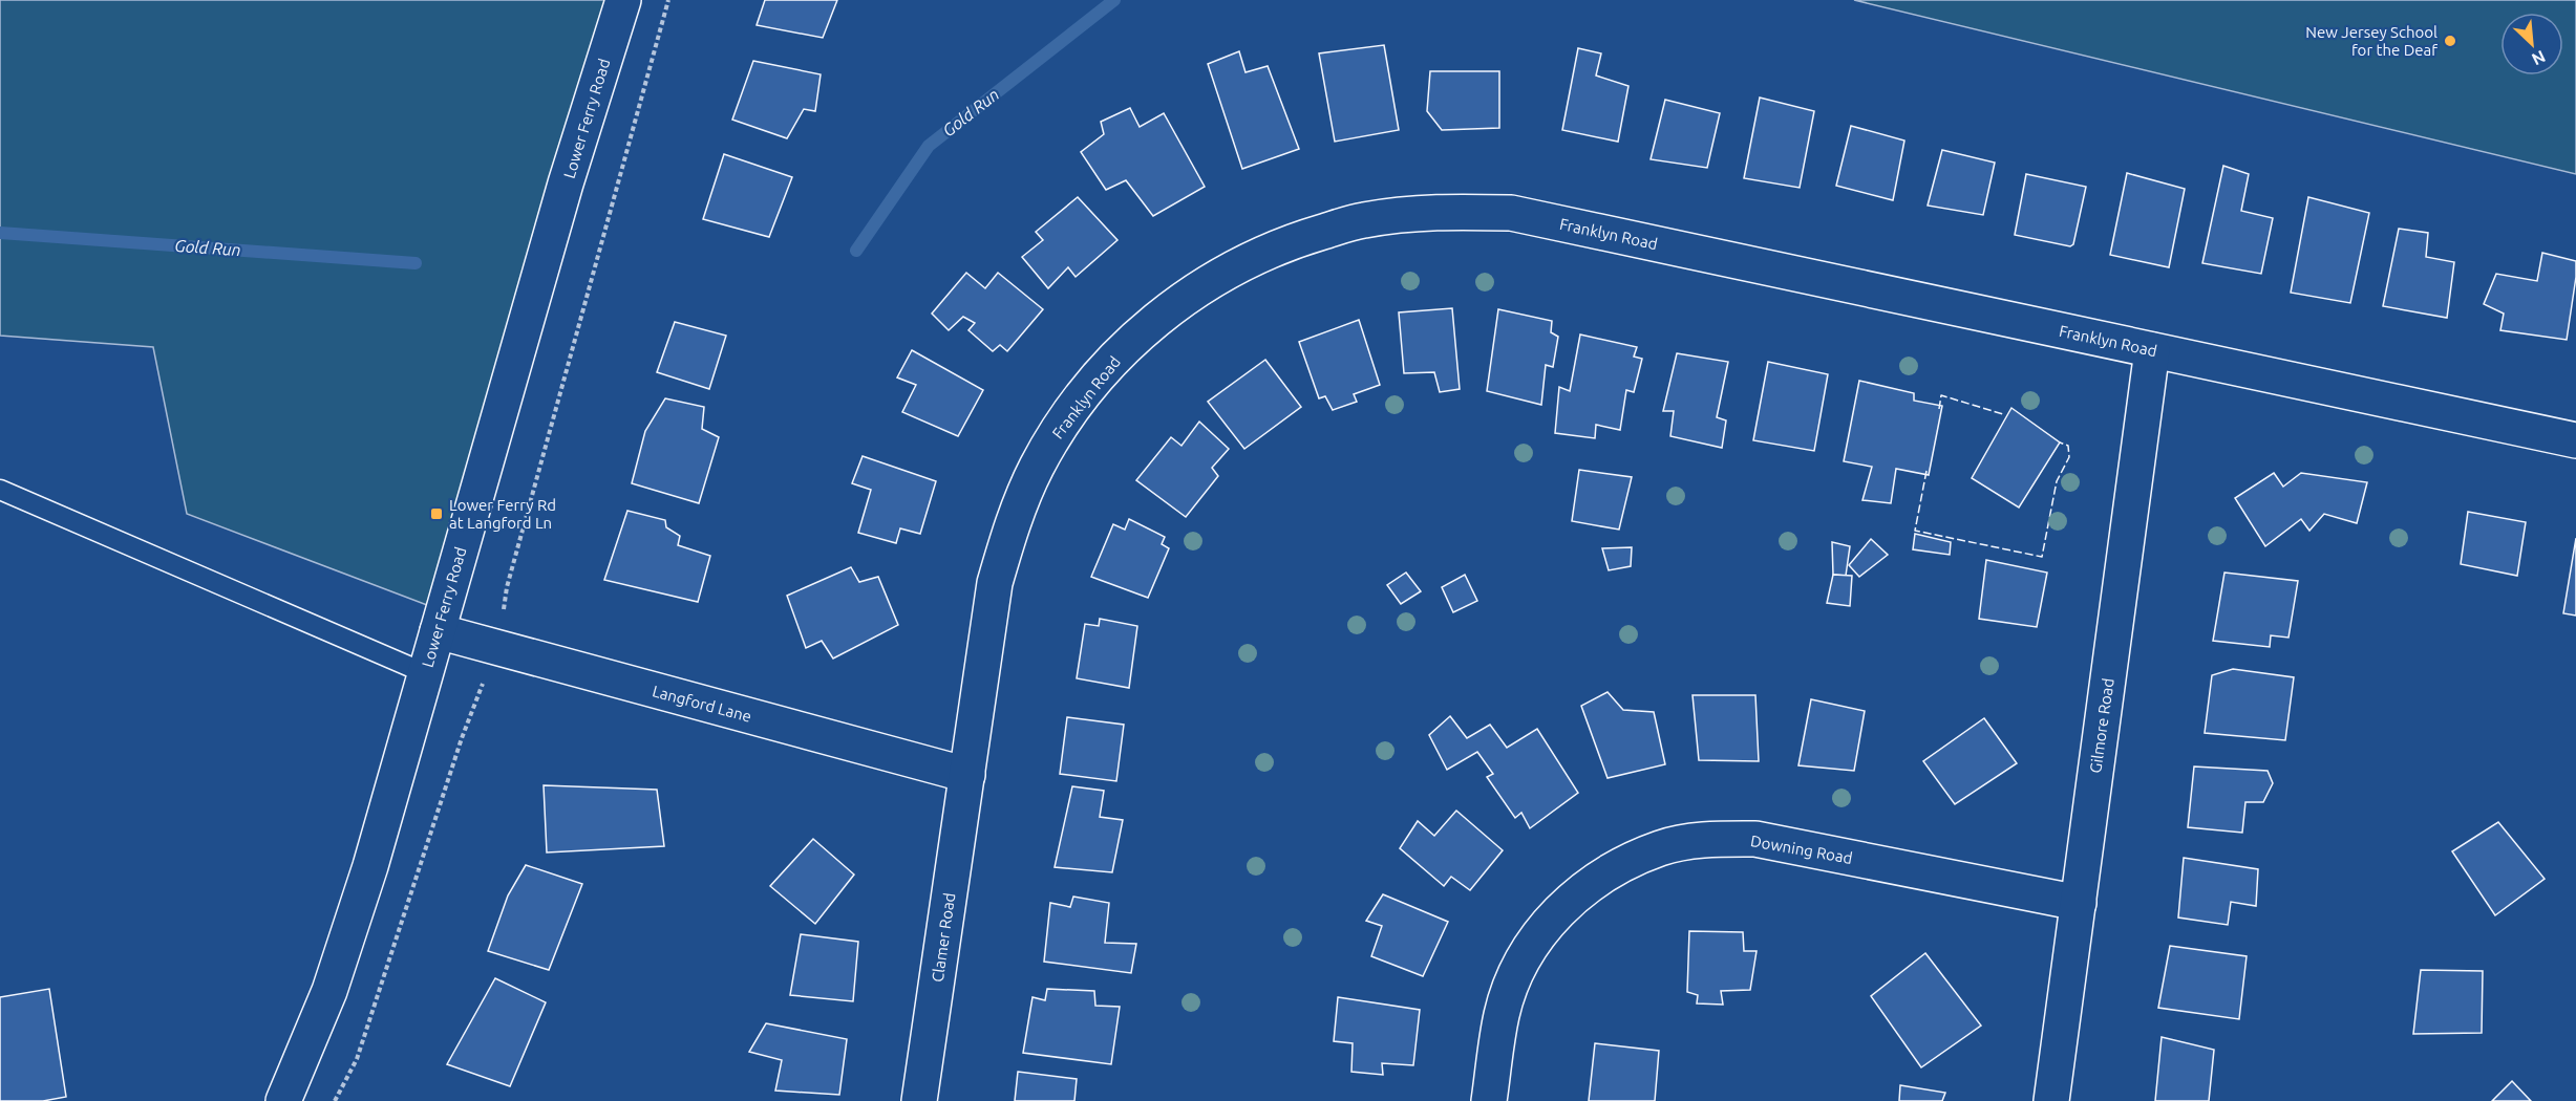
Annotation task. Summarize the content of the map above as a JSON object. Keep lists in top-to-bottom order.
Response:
{
  "streets": {
    "street": [
      "Lower Ferry Road",
      "Franklyn Road",
      "Langford Lane",
      "Gilmore Road",
      "Downing Road",
      "Clamer Road"
    ]
  },
  "crossings": [
    ["Lower Ferry Road", "Langford Lane"],
    ["Franklyn Road", "Langford Lane"],
    ["Franklyn Road", "Gilmore Road"],
    ["Franklyn Road", "Clamer Road"],
    ["Langford Lane", "Clamer Road"],
    ["Gilmore Road", "Downing Road"]
  ],
  "water": ["Gold Run"],
  "places": {
    "other": ["New Jersey School for the Deaf"],
    "transit": ["Lower Ferry Rd at Langford Ln"]
  },
  "north": "bottom right"
}
